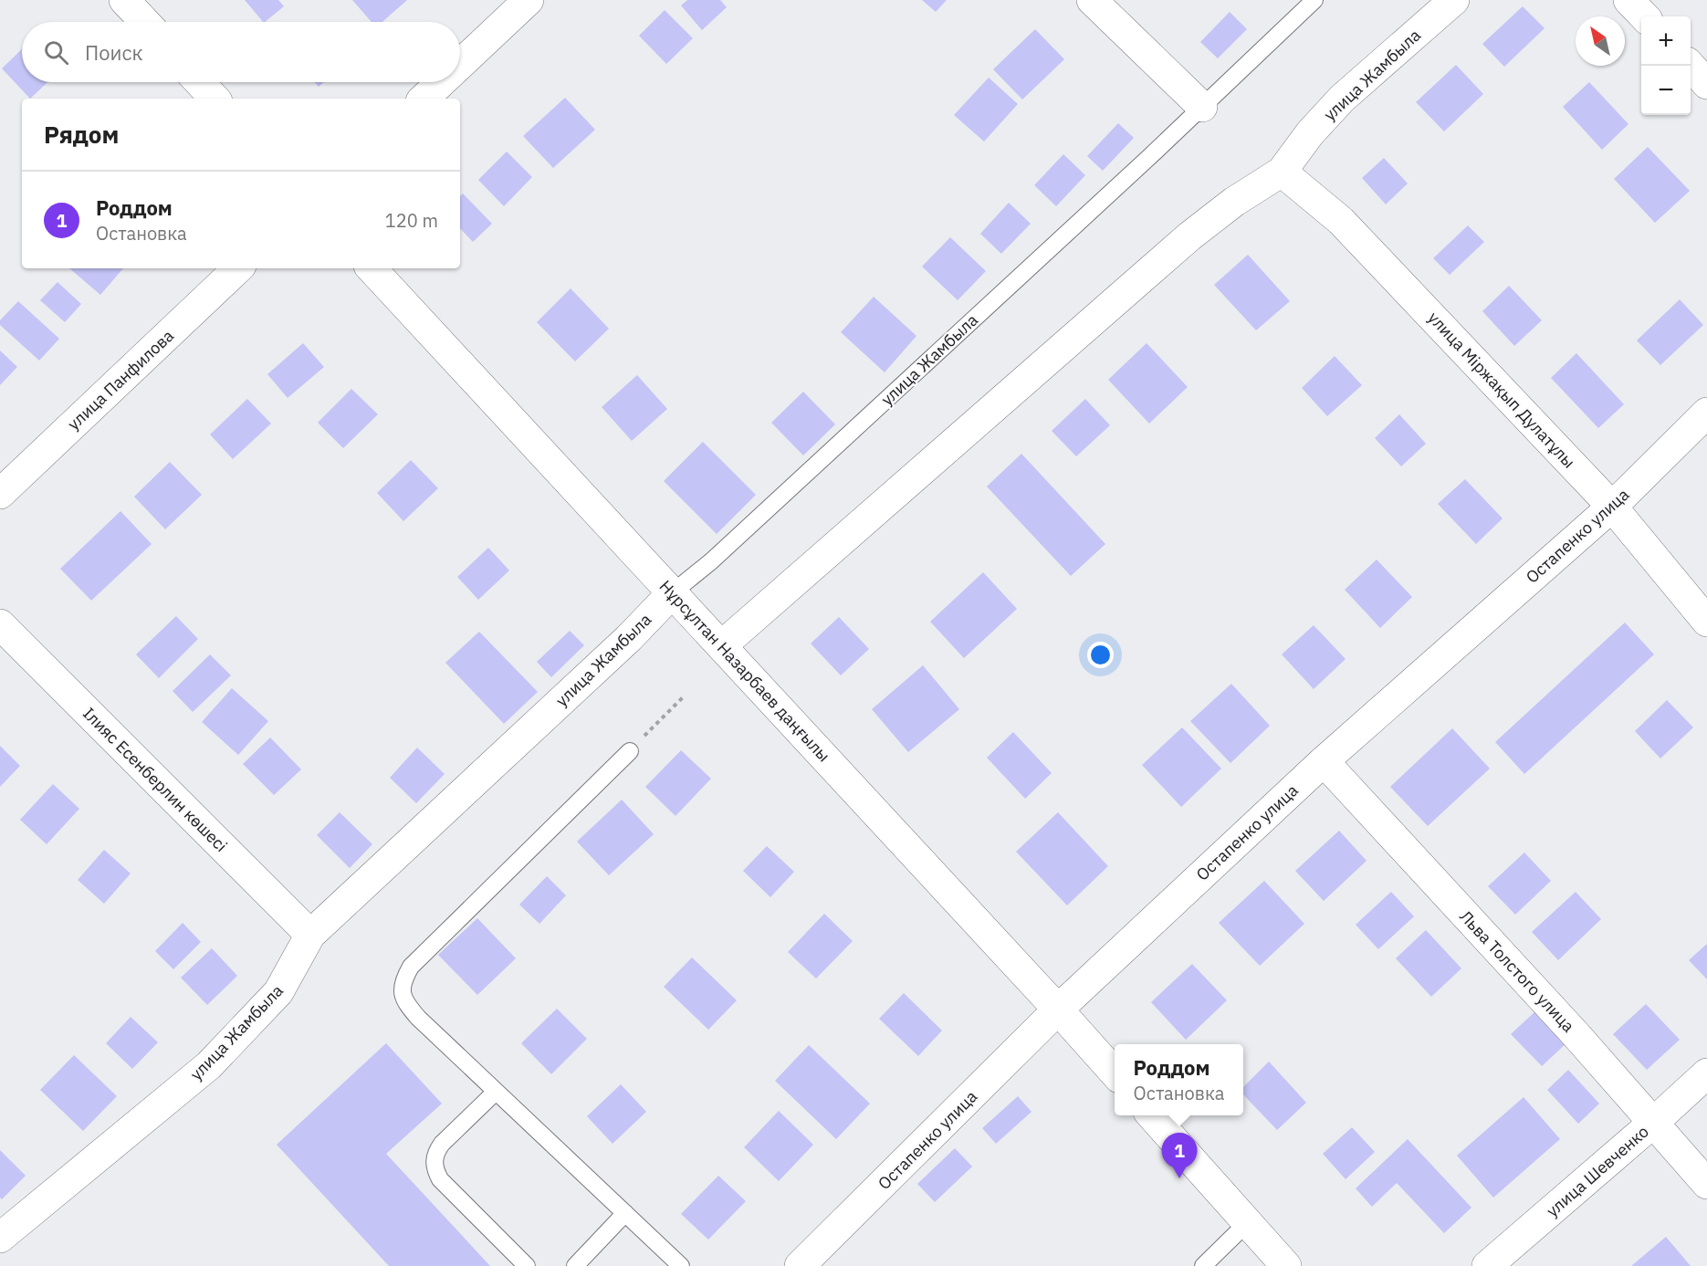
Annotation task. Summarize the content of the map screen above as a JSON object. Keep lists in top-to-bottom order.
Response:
{
  "streets": {
    "street": [
      "улица Жамбыла",
      "улица Панфилова",
      "улица Міржақып Дулатұлы",
      "Остапенко улица",
      "Нұрсұлтан Назарбаев даңғылы",
      "Ілияс Есенберлин көшесі",
      "Льва Толстого улица",
      "улица Шевченко"
    ]
  },
  "crossings": [
    ["улица Жамбыла", "улица Міржақып Дулатұлы"],
    ["улица Жамбыла", "Нұрсұлтан Назарбаев даңғылы"],
    ["улица Жамбыла", "Ілияс Есенберлин көшесі"],
    ["улица Міржақып Дулатұлы", "Остапенко улица"],
    ["Остапенко улица", "Нұрсұлтан Назарбаев даңғылы"],
    ["Остапенко улица", "Льва Толстого улица"],
    ["Льва Толстого улица", "улица Шевченко"]
  ],
  "north": "top left",
  "page": {
    "map_buttons": ["+", "−"],
    "search": "Поиск",
    "heading": "Рядом",
    "list": [
      {
        "mark": "1",
        "name": "Роддом",
        "note": "Остановка",
        "value": "120 m"
      }
    ],
    "popup": ["Роддом", "Остановка"],
    "pins": "1"
  }
}
